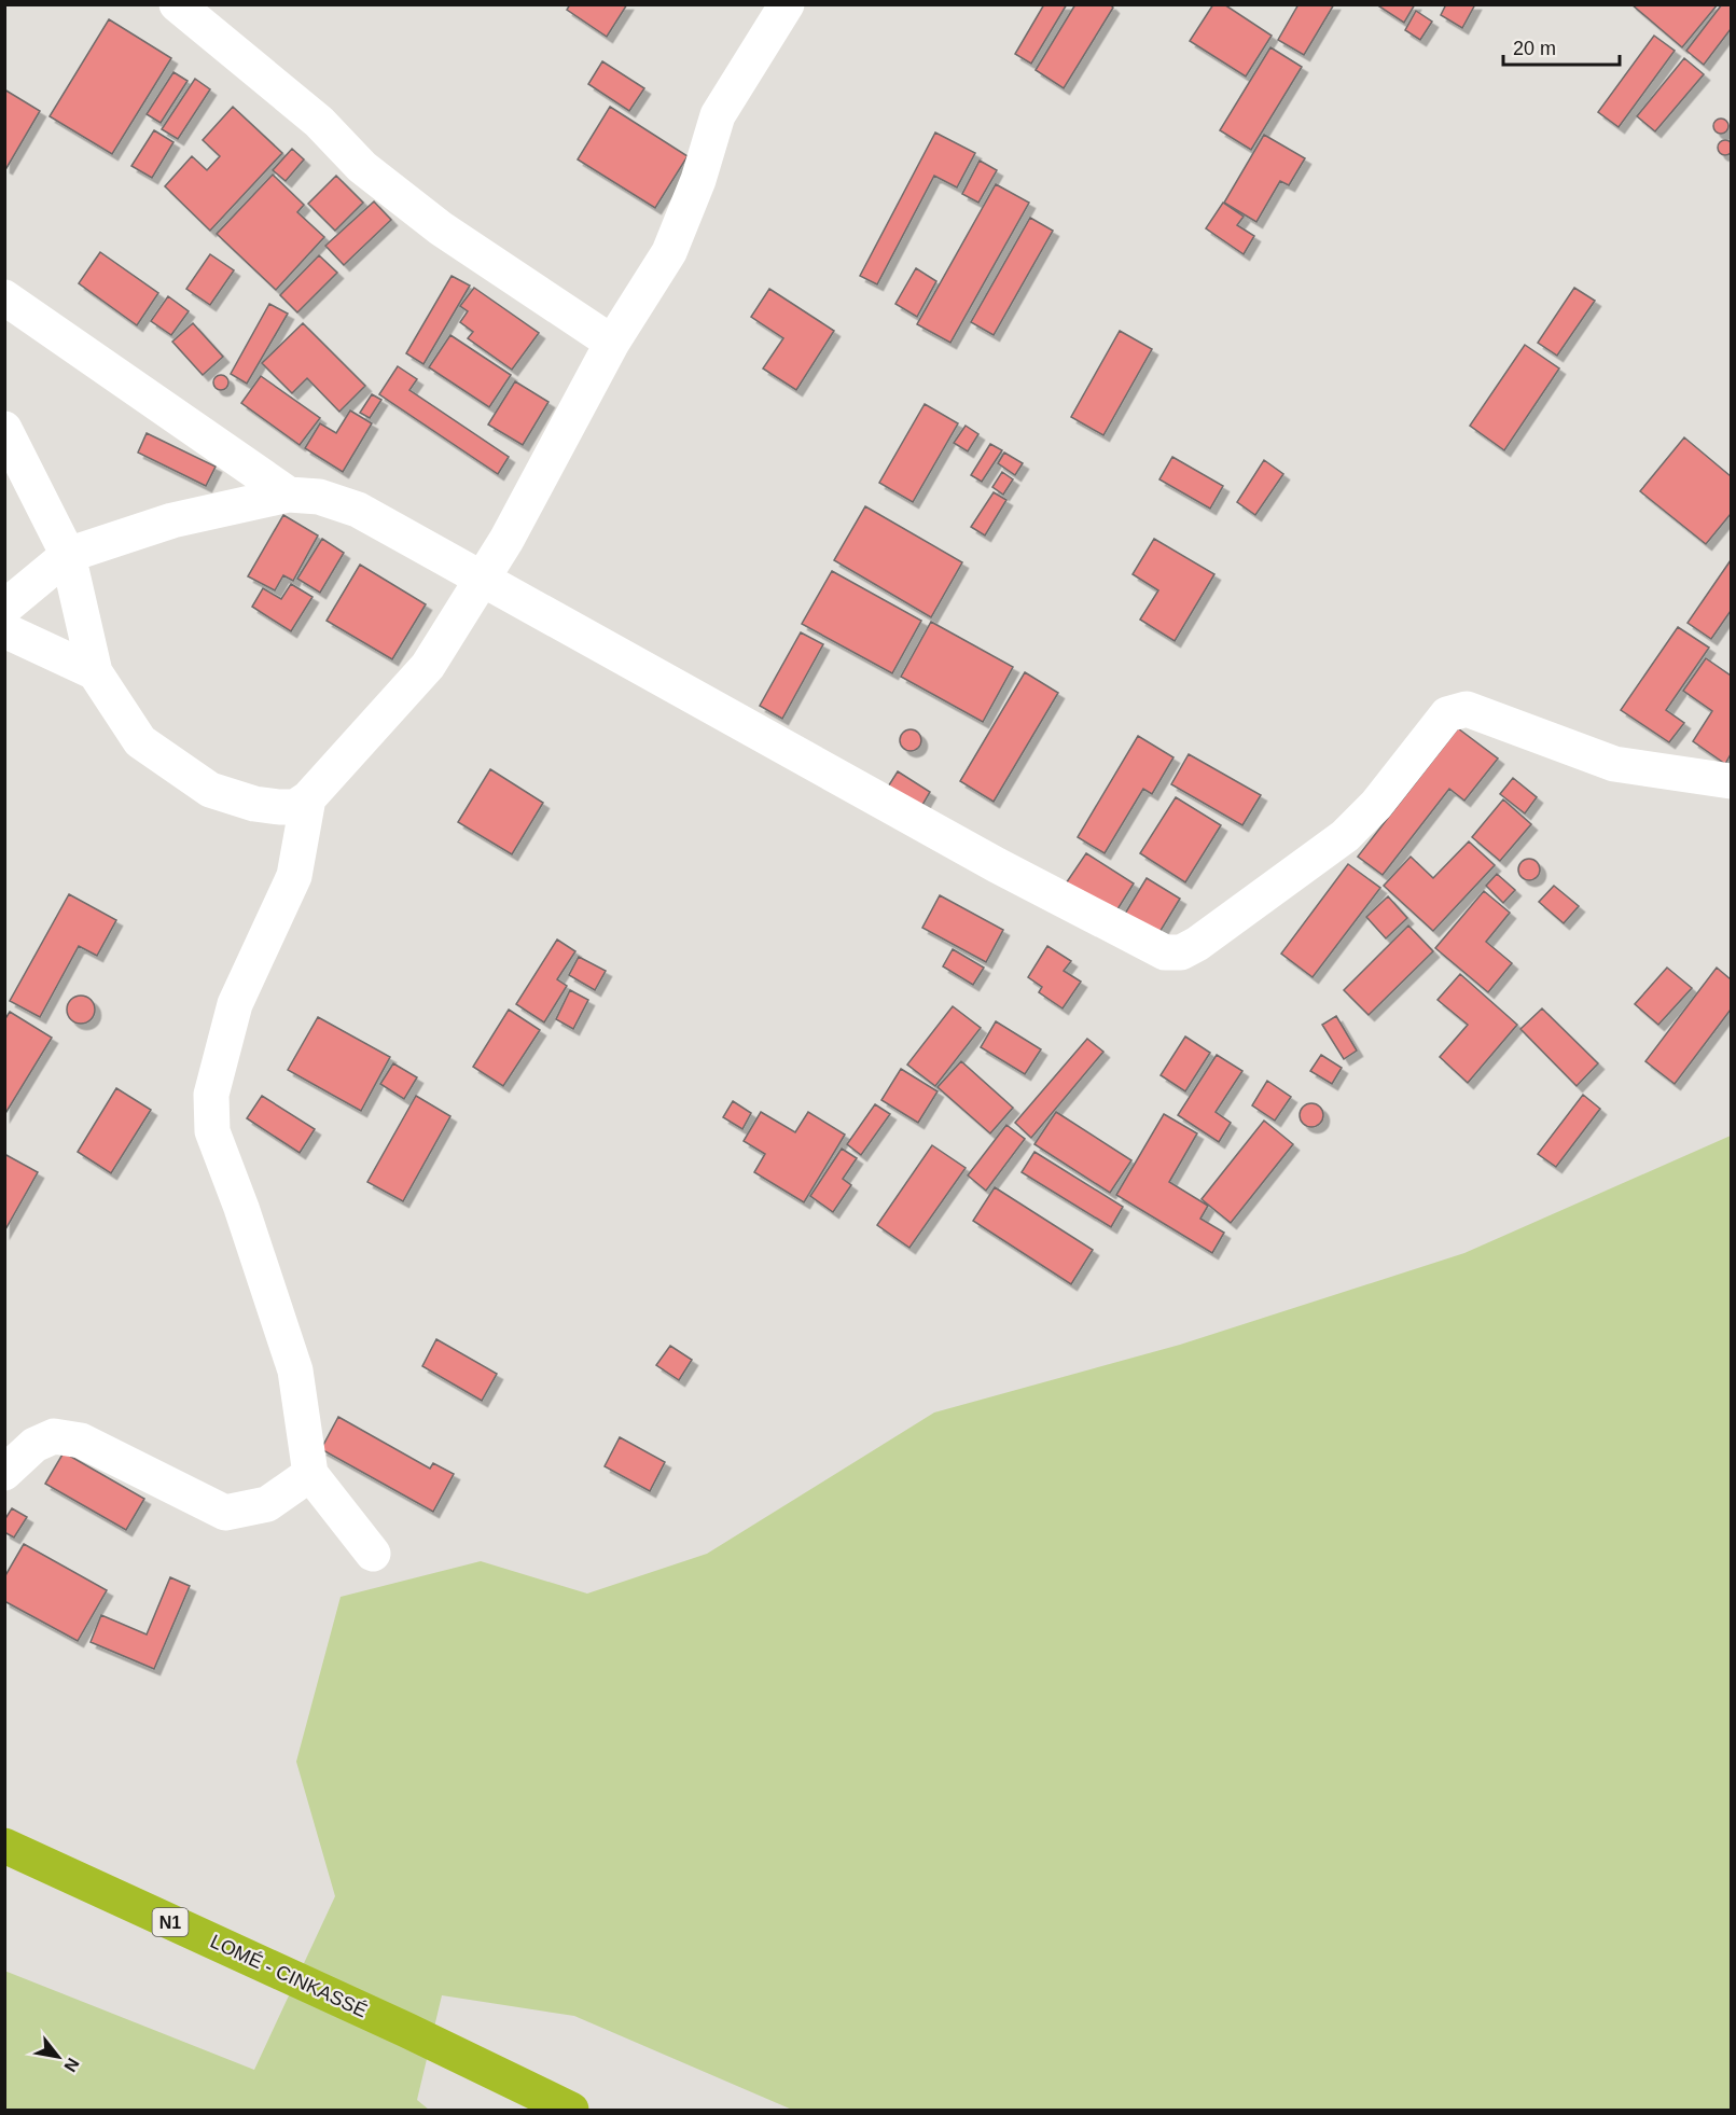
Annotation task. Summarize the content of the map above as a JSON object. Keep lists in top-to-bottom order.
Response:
{
  "streets": {
    "highway": ["N1", "LOMÉ - CINKASSÉ"]
  },
  "scale_bar": "20 m",
  "north": "bottom right"
}
